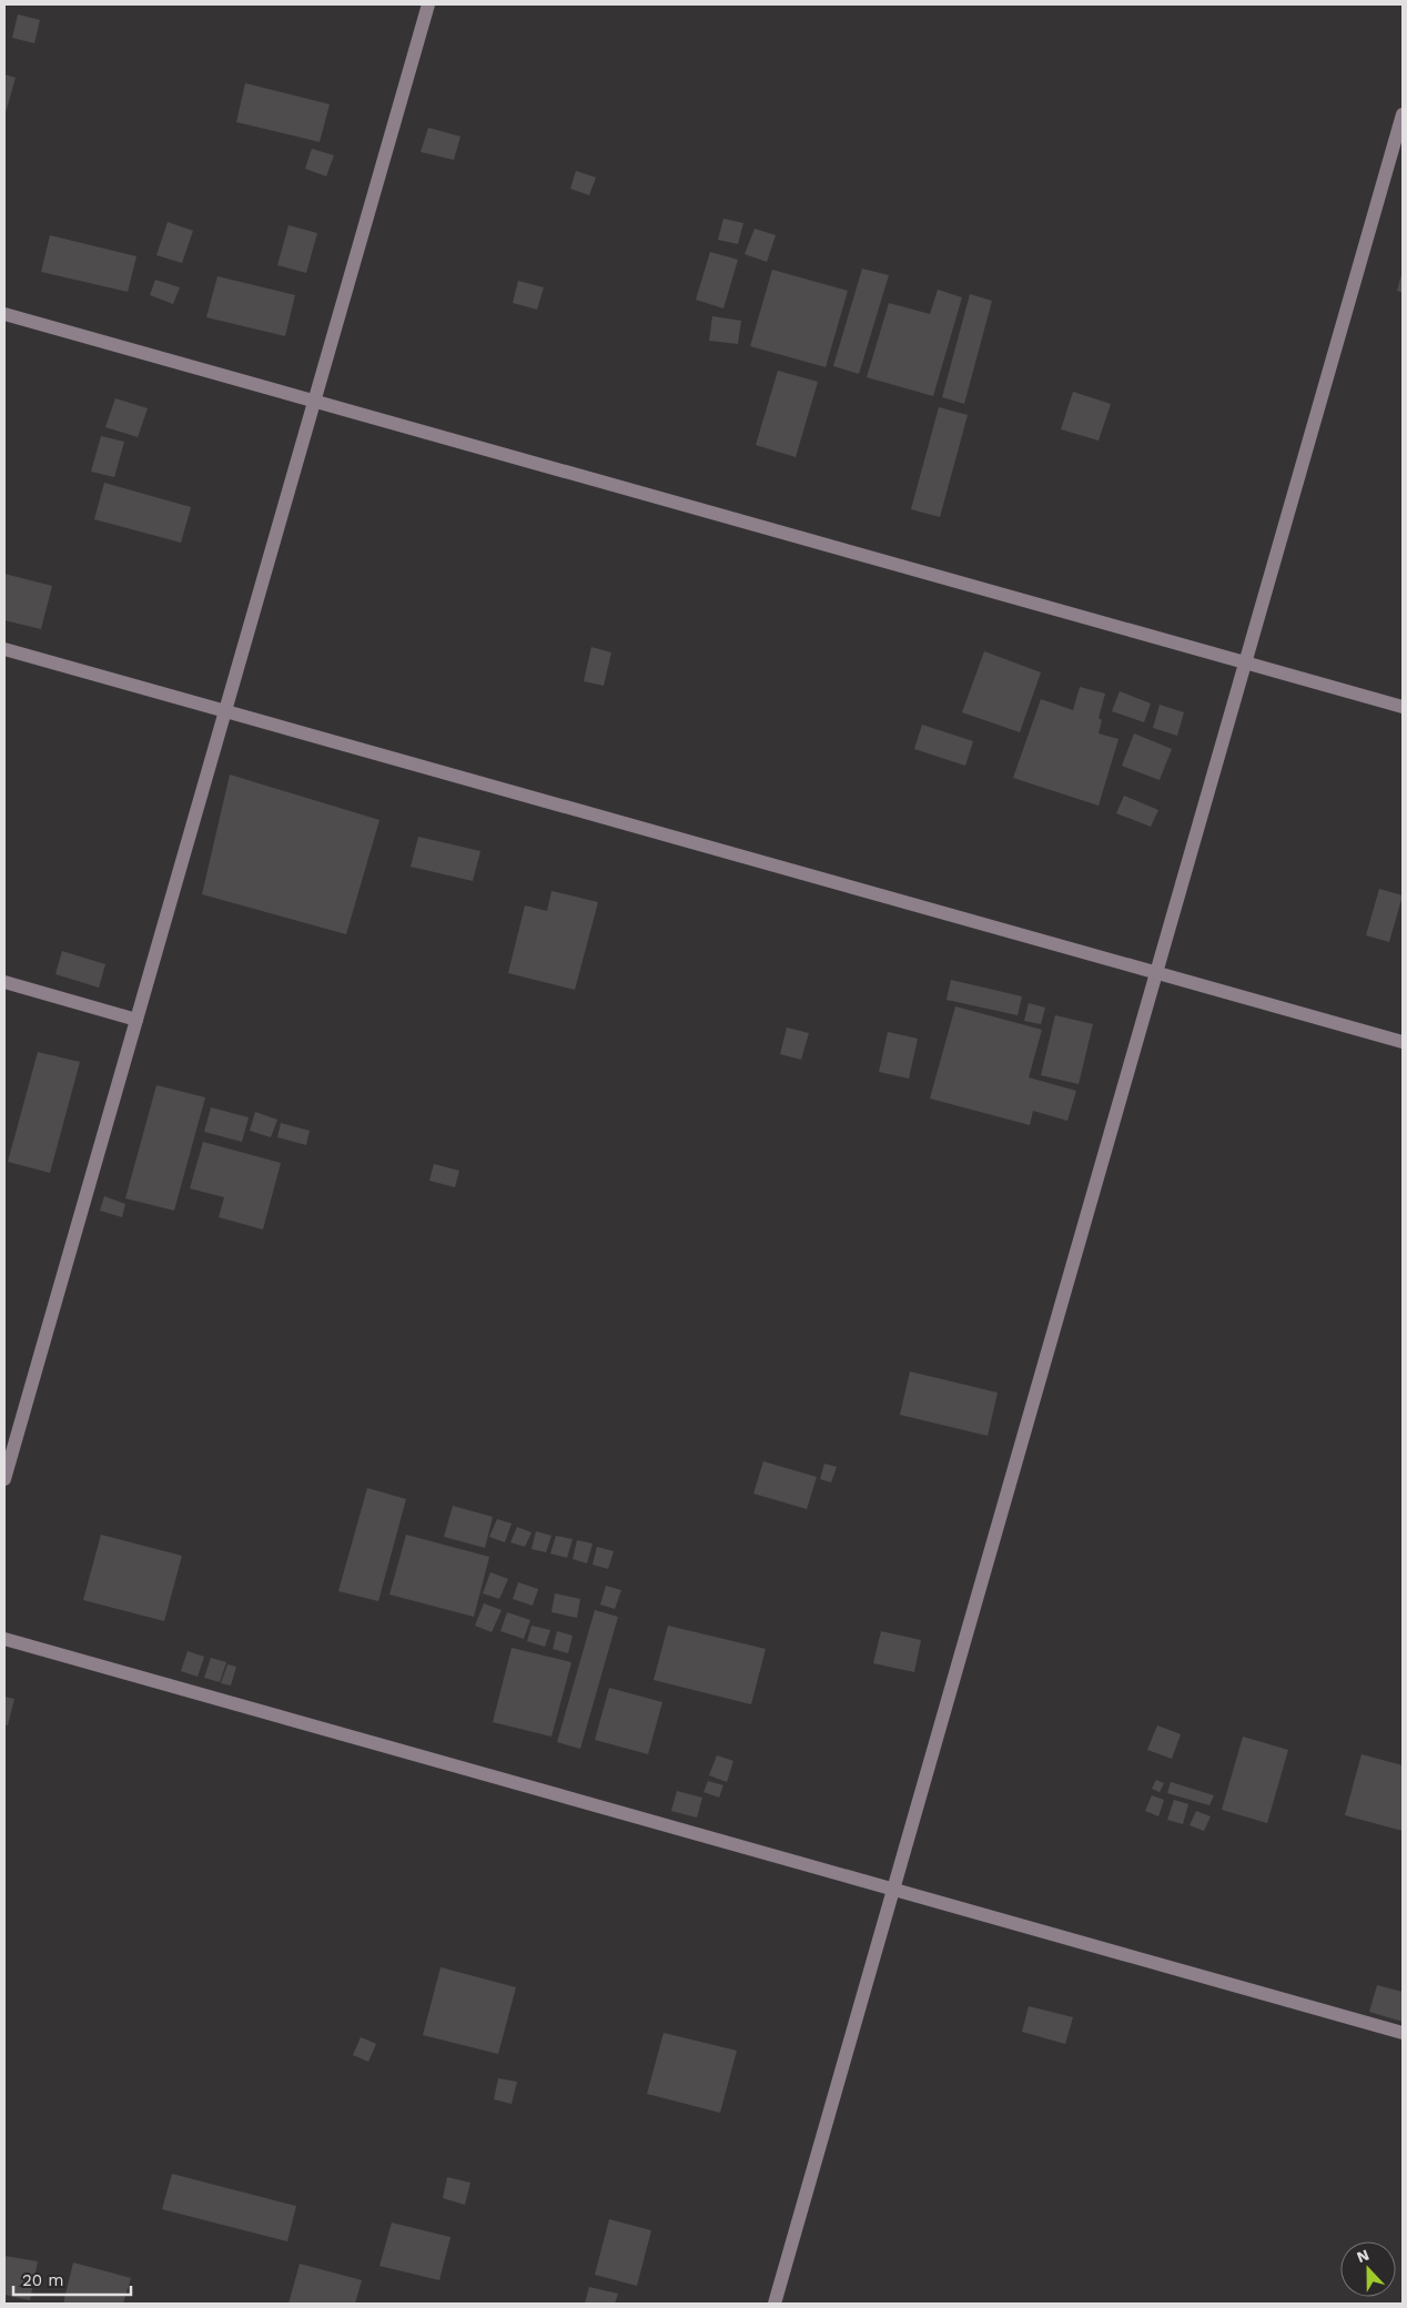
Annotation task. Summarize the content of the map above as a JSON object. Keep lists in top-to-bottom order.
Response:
{
  "scale_bar": "20 m",
  "north": "top"
}
